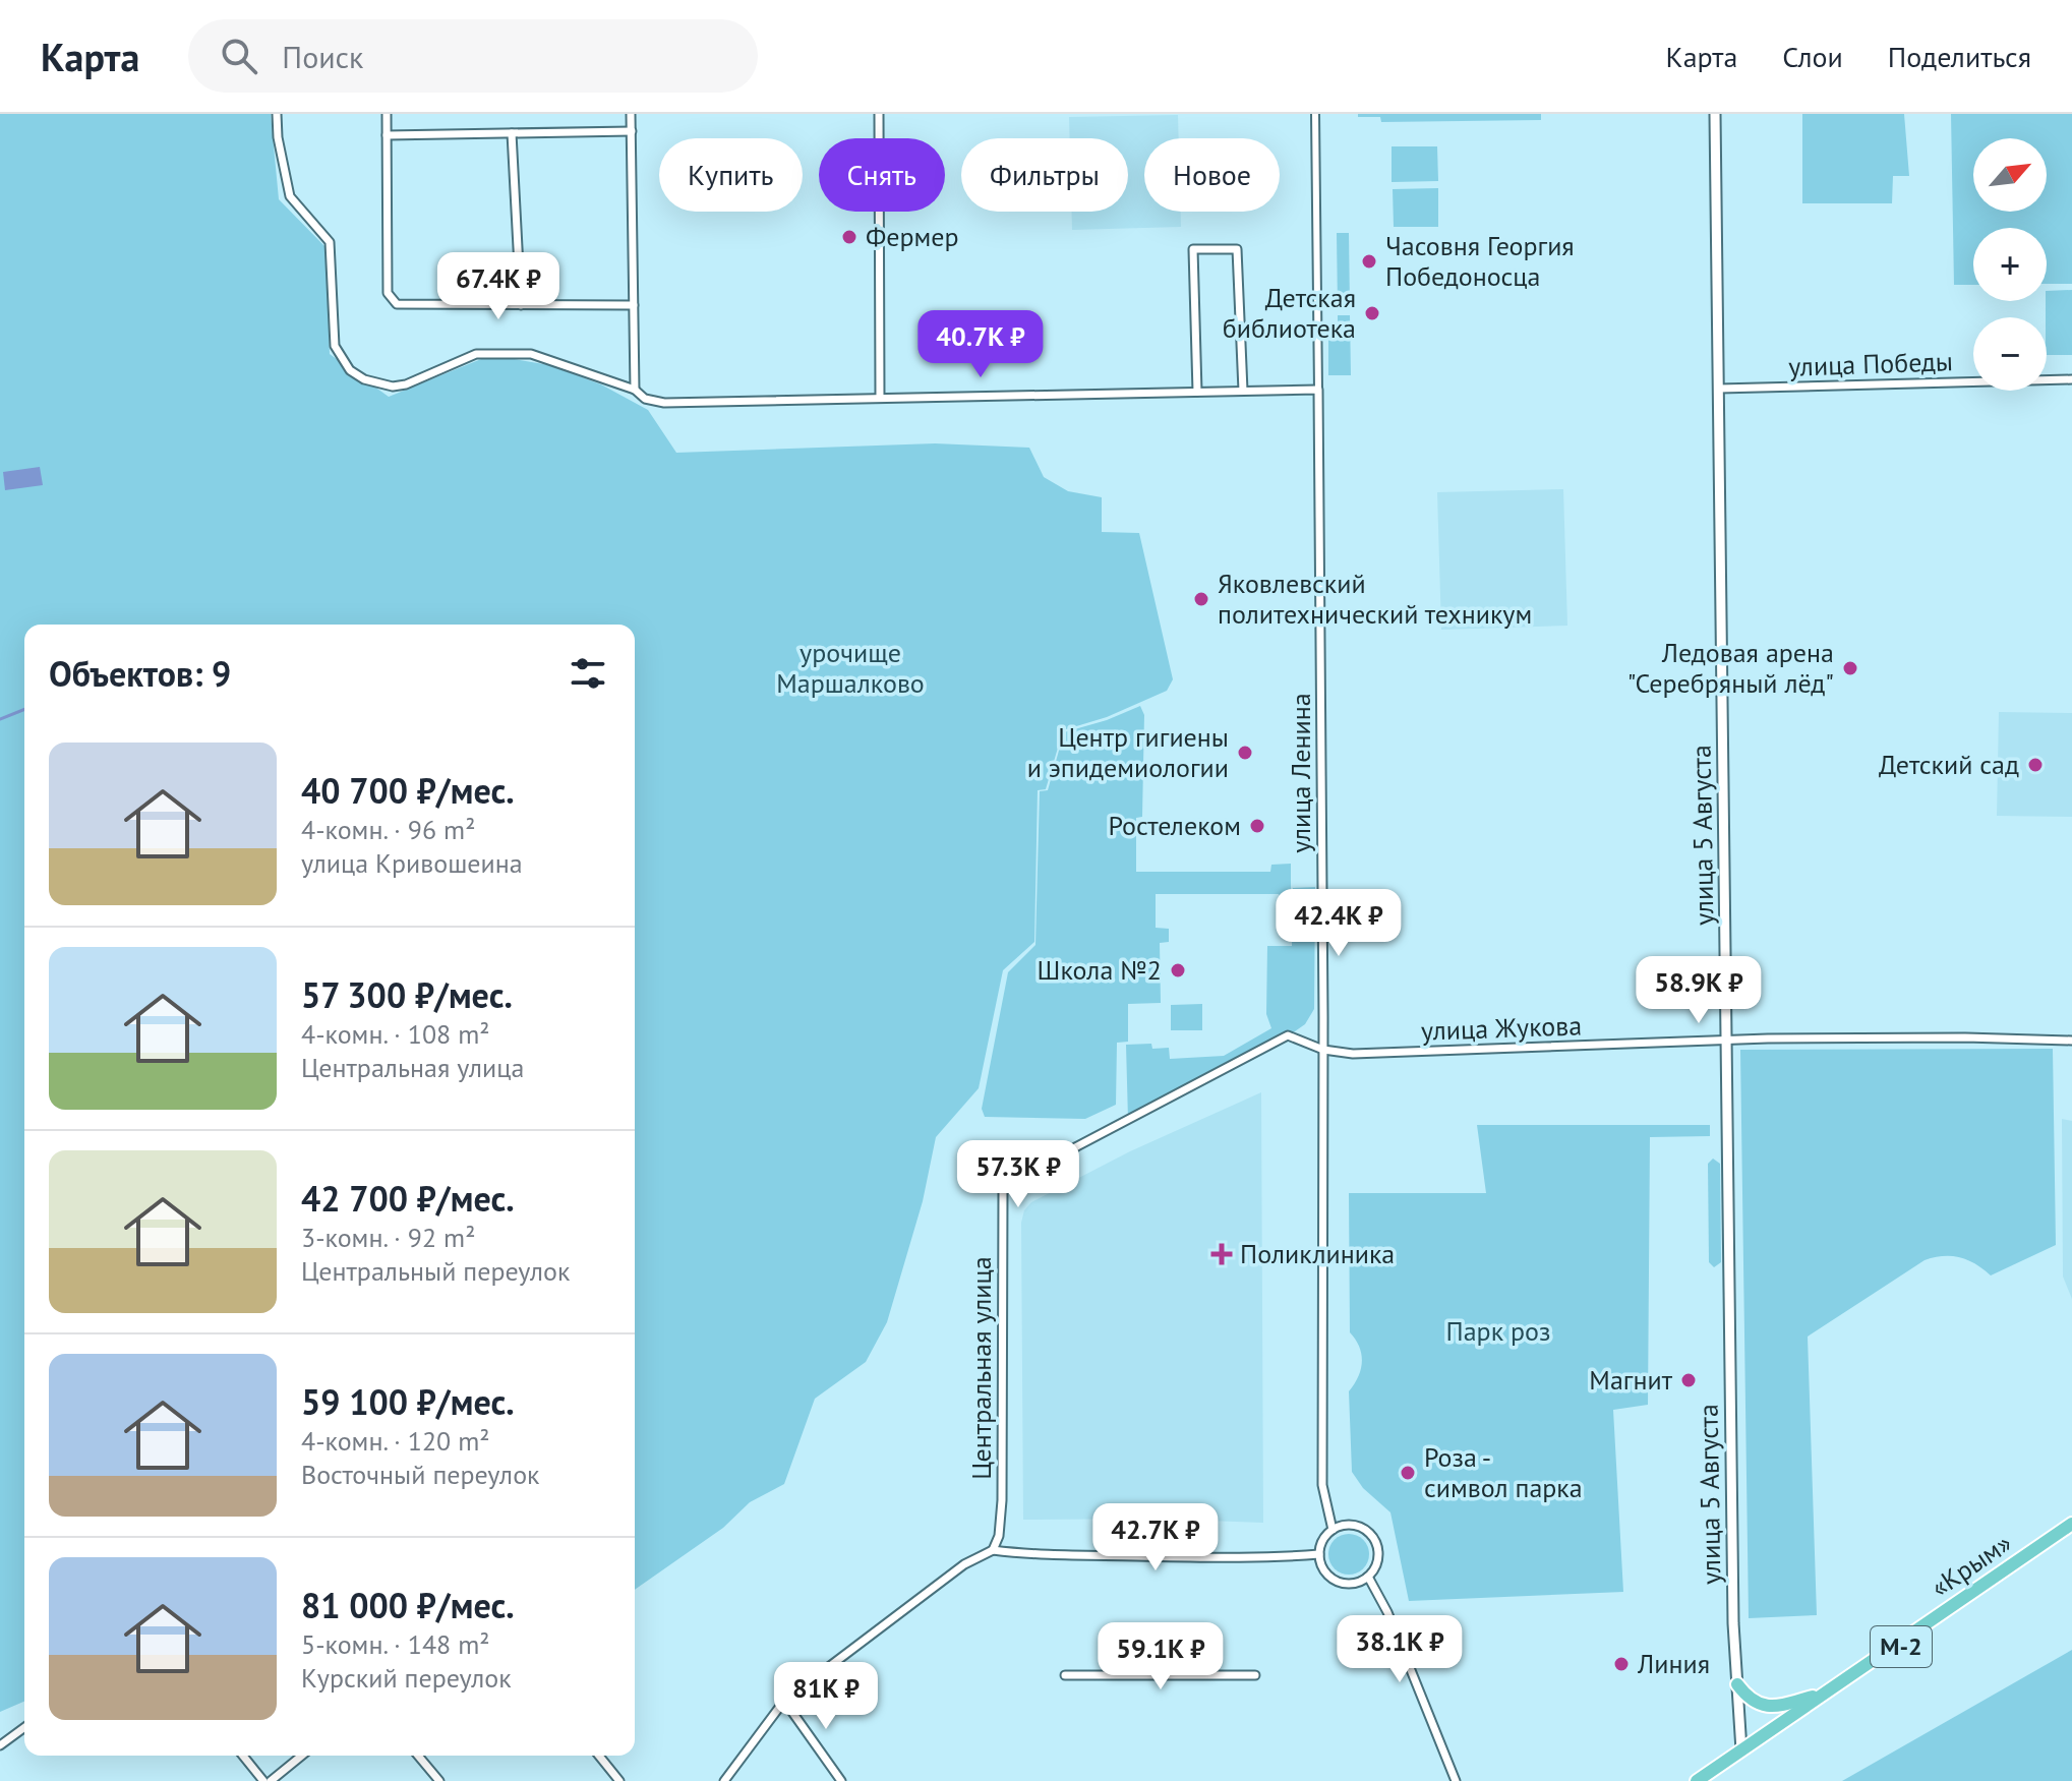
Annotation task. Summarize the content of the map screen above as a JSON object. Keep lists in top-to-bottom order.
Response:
{
  "streets": {
    "highway": ["«Крым»", "М-2"],
    "street": [
      "улица Победы",
      "улица Ленина",
      "улица 5 Августа",
      "улица Жукова",
      "Центральная улица"
    ]
  },
  "crossings": [
    ["улица Победы", "улица 5 Августа"],
    ["улица Ленина", "улица Жукова"],
    ["улица Ленина", "Центральная улица"],
    ["улица 5 Августа", "улица Жукова"],
    ["улица 5 Августа", "«Крым»"],
    ["улица 5 Августа", "М-2"],
    ["улица Жукова", "Центральная улица"],
    ["«Крым»", "М-2"]
  ],
  "parks": ["урочище Маршалково", "Парк роз"],
  "places": {
    "other": [
      "Фермер",
      "Часовня Георгия Победоносца",
      "Детская библиотека",
      "Яковлевский политехнический техникум",
      "Ледовая арена \"Серебряный лёд\"",
      "Центр гигиены и эпидемиологии",
      "Детский сад",
      "Ростелеком",
      "Школа №2",
      "Магнит",
      "Роза - символ парка",
      "Линия"
    ],
    "health": ["Поликлиника"]
  },
  "north": "top right",
  "page": {
    "header": "Карта",
    "search": "Поиск",
    "nav": ["Карта", "Слои", "Поделиться"],
    "map_buttons": ["+", "−"],
    "chip": [
      "Купить",
      "Снять",
      "Фильтры",
      "Новое"
    ],
    "price": [
      "67.4K ₽",
      "40.7K ₽",
      "42.4K ₽",
      "58.9K ₽",
      "57.3K ₽",
      "42.7K ₽",
      "38.1K ₽",
      "59.1K ₽",
      "81K ₽"
    ],
    "heading": "Объектов: 9",
    "list": [
      {
        "name": "40 700 ₽/мес.",
        "note": "4-комн. · 96 m² · улица Кривошеина"
      },
      {
        "name": "57 300 ₽/мес.",
        "note": "4-комн. · 108 m² · Центральная улица"
      },
      {
        "name": "42 700 ₽/мес.",
        "note": "3-комн. · 92 m² · Центральный переулок"
      },
      {
        "name": "59 100 ₽/мес.",
        "note": "4-комн. · 120 m² · Восточный переулок"
      },
      {
        "name": "81 000 ₽/мес.",
        "note": "5-комн. · 148 m² · Курский переулок"
      }
    ]
  }
}
